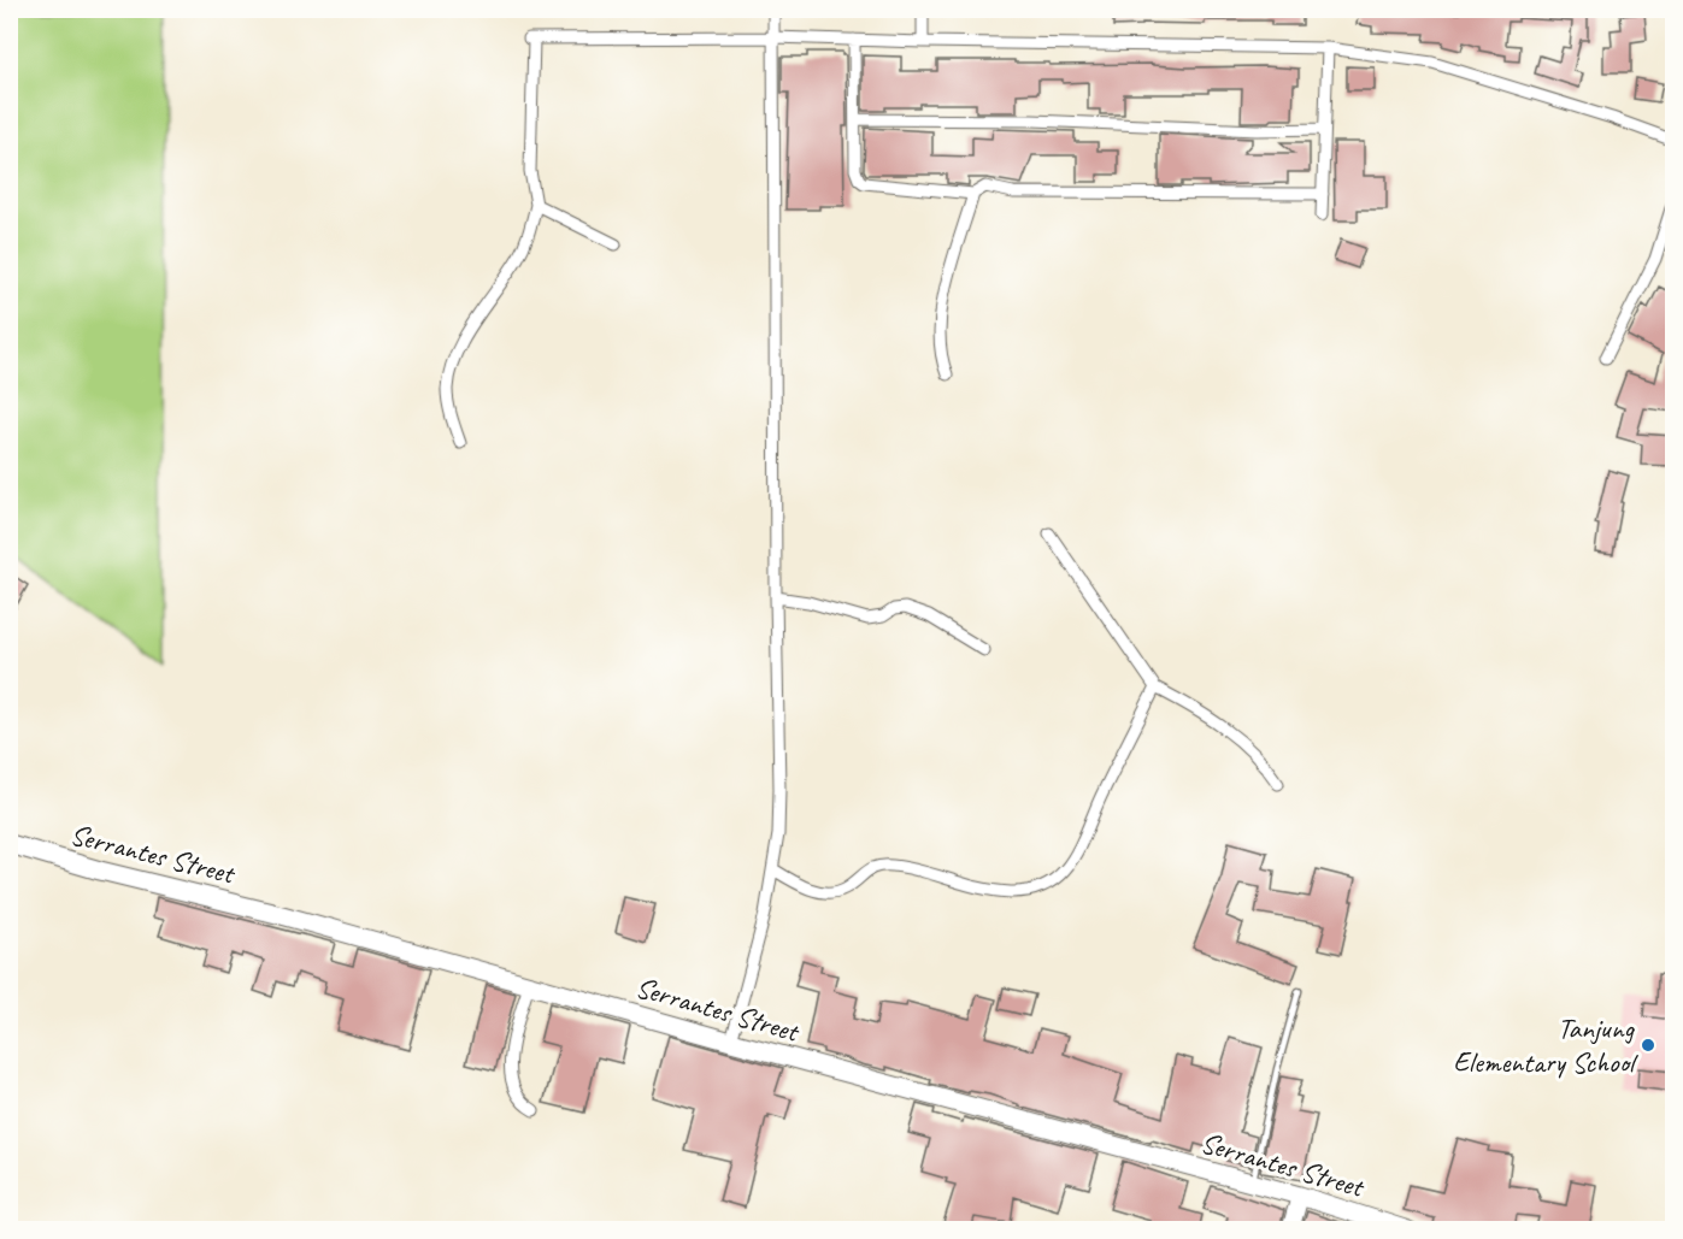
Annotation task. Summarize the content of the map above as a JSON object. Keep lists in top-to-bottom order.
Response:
{
  "streets": {
    "main road": ["Serrantes Street"]
  },
  "places": ["Tanjung Elementary School"]
}
